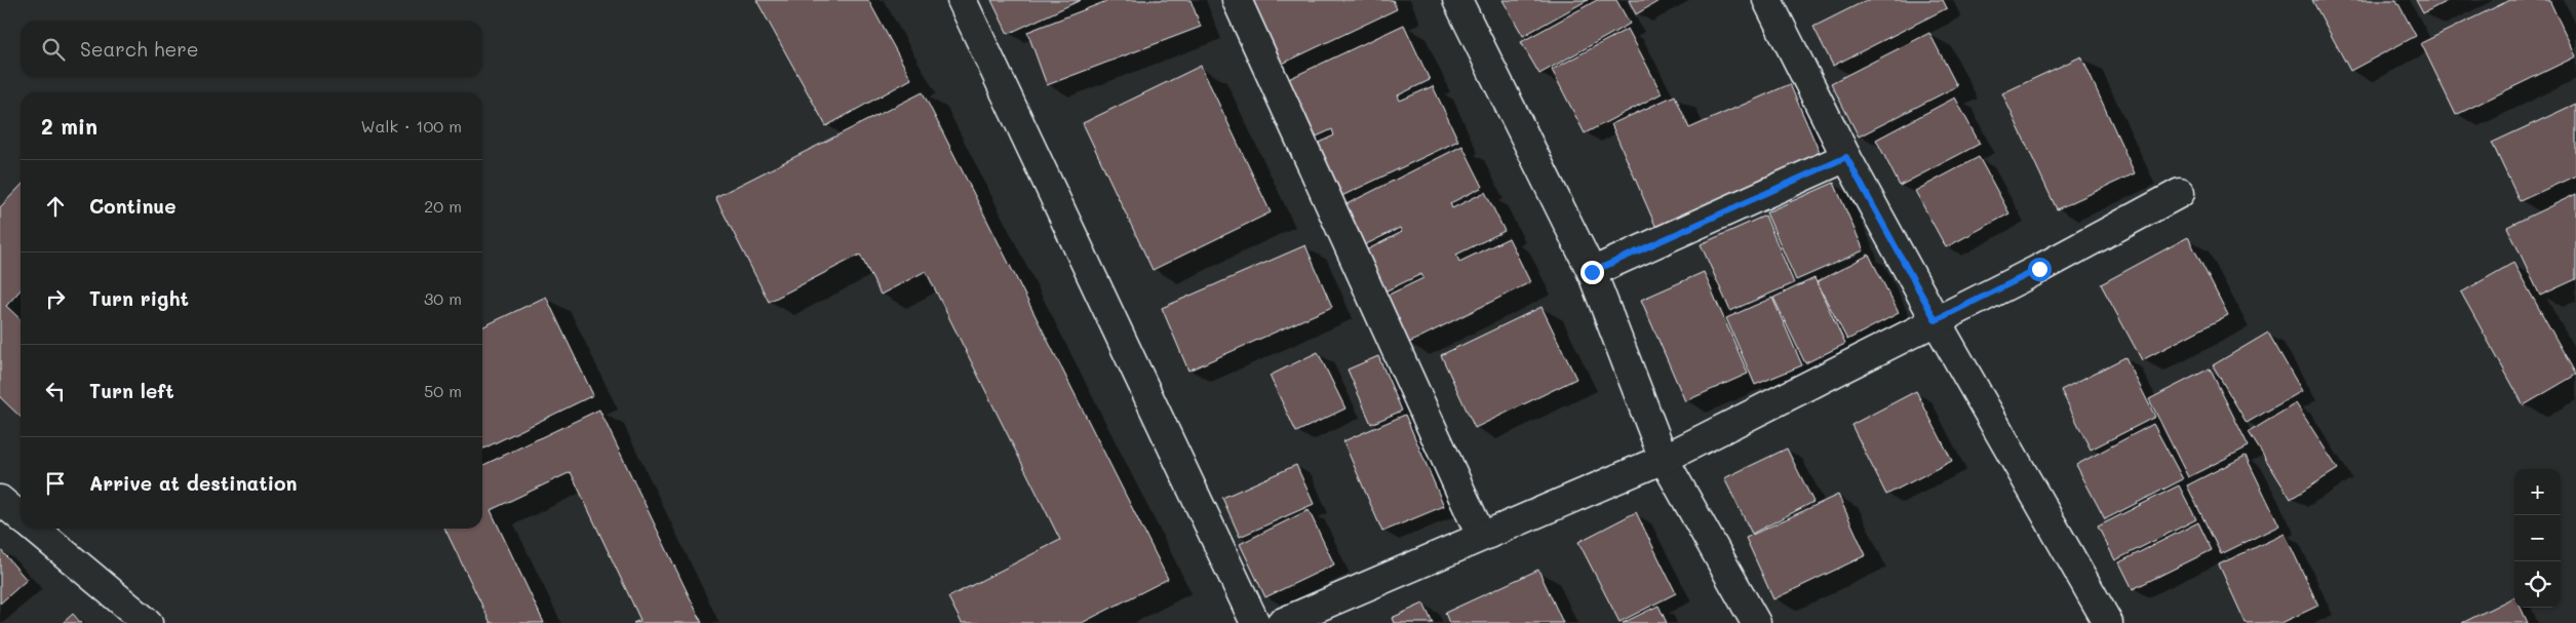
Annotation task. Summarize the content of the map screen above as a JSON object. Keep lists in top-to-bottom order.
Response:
{
  "page": {
    "search": "Search here",
    "heading": ["2 min", "Walk · 100 m"],
    "list": [
      ["Continue", "20 m"],
      ["Turn right", "30 m"],
      ["Turn left", "50 m"],
      "Arrive at destination"
    ],
    "map_buttons": ["+", "−"]
  }
}
